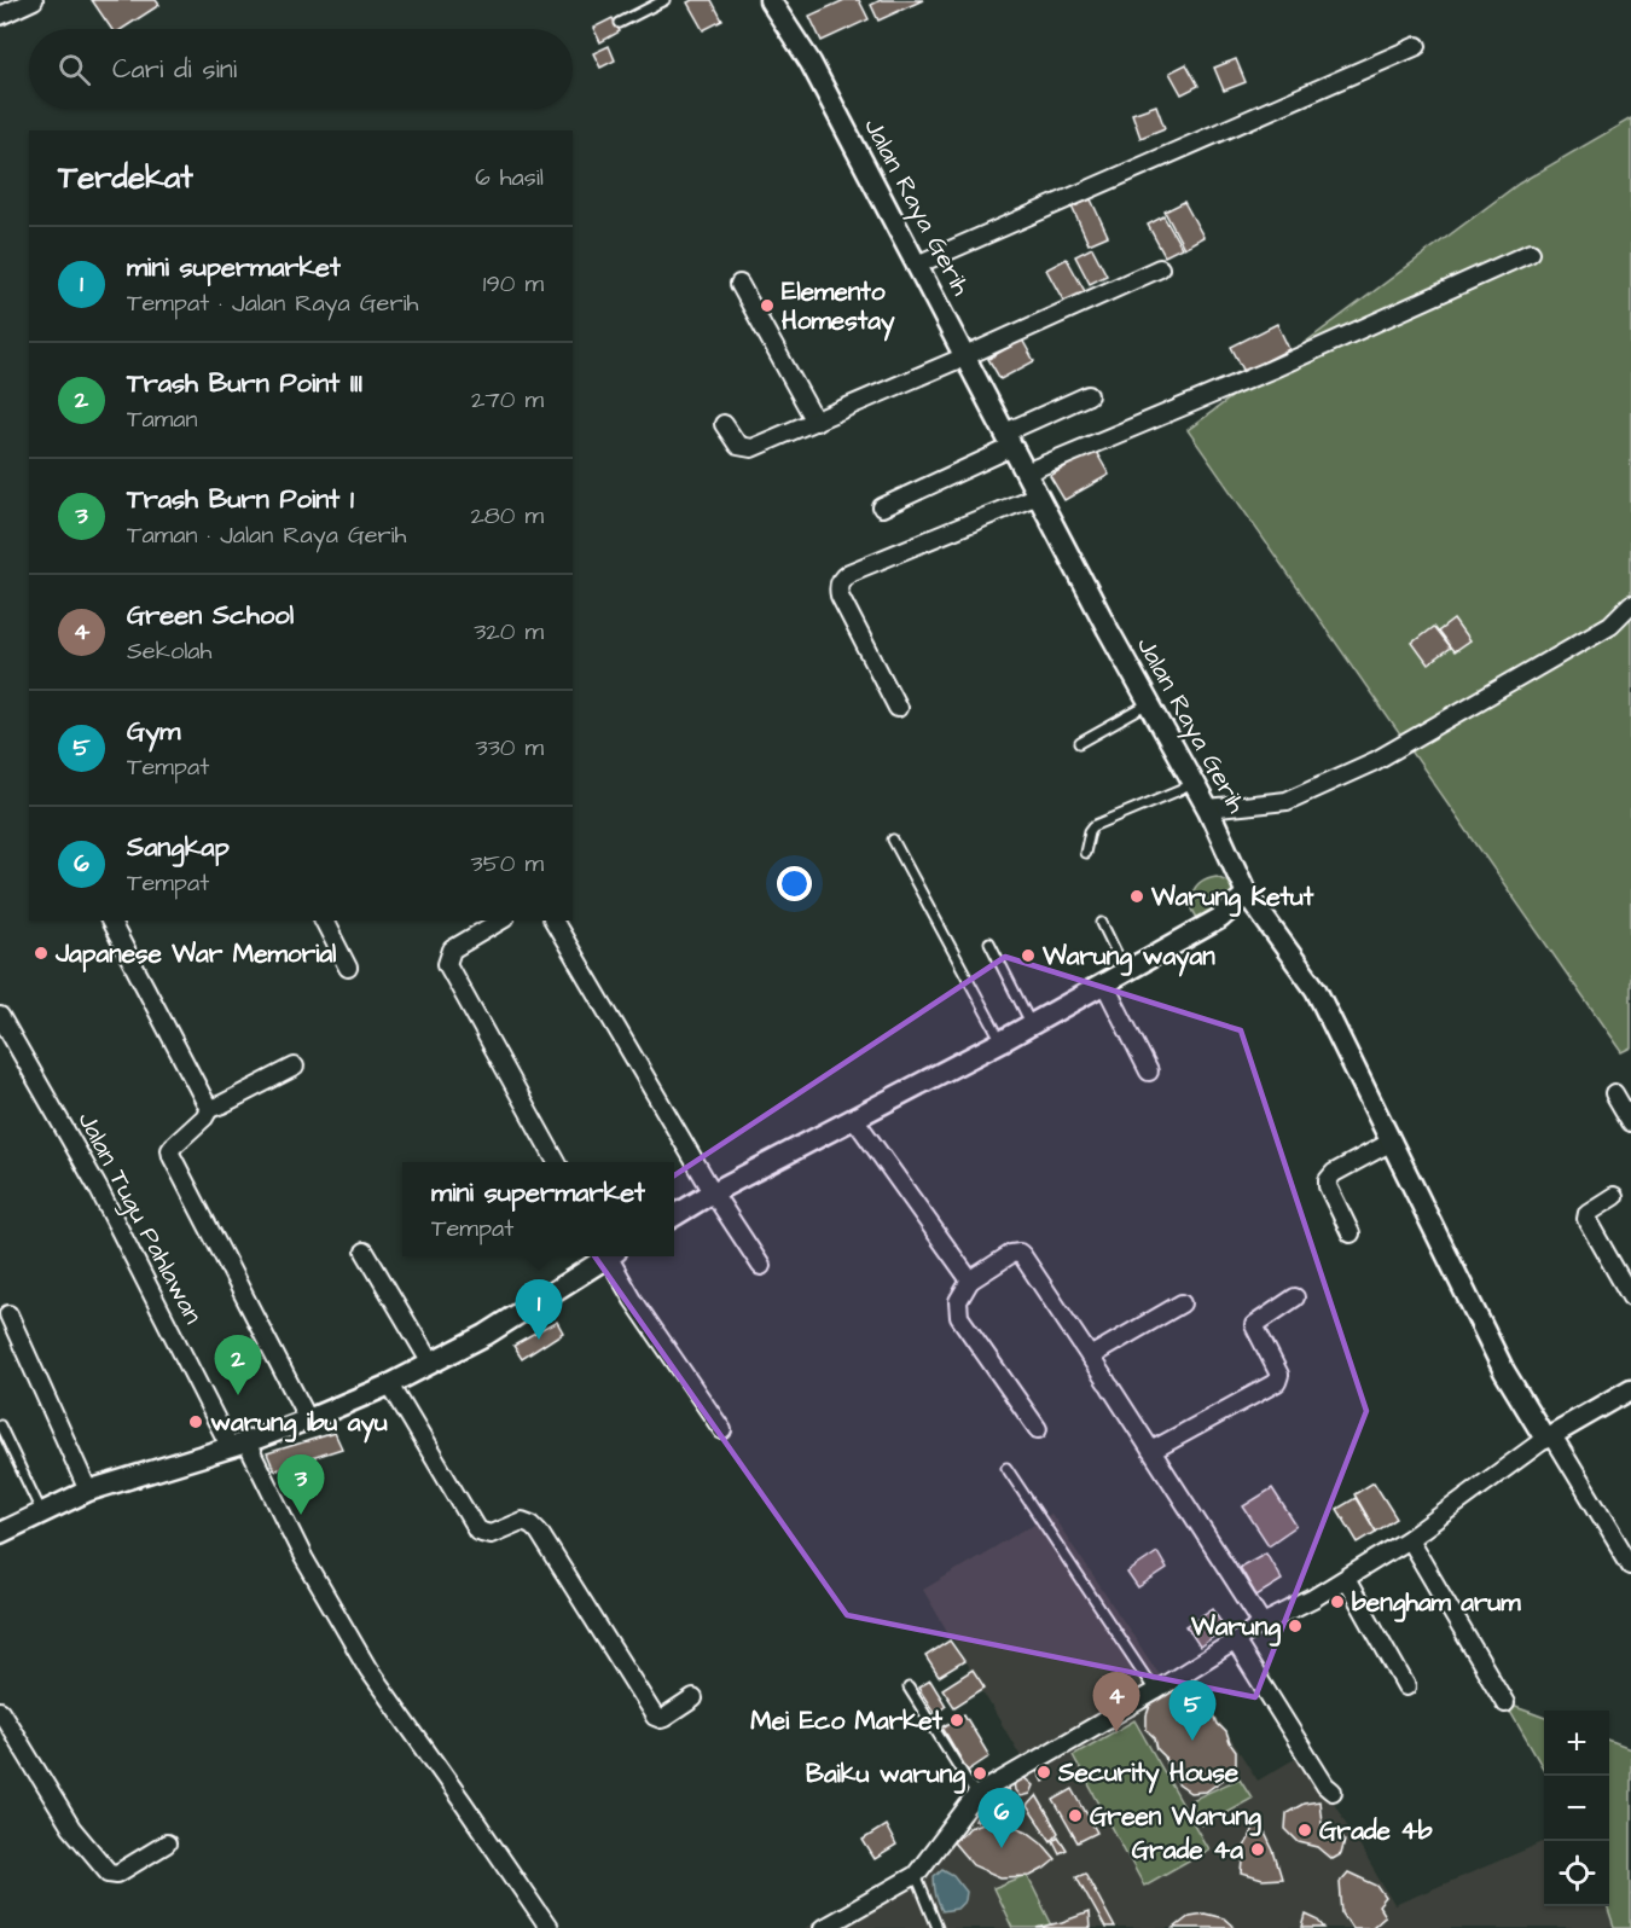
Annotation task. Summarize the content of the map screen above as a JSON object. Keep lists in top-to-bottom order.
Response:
{
  "streets": {
    "street": ["Jalan Raya Gerih", "Jalan Tugu Pahlawan"]
  },
  "places": [
    "Elemento Homestay",
    "Warung Ketut",
    "Japanese War Memorial",
    "Warung wayan",
    "warung ibu ayu",
    "bengham arum",
    "Warung",
    "Mei Eco Market",
    "Security House",
    "Baiku warung",
    "Green Warung",
    "Grade 4b",
    "Grade 4a"
  ],
  "page": {
    "search": "Cari di sini",
    "heading": ["Terdekat", "6 hasil"],
    "list": [
      {
        "mark": "1",
        "name": "mini supermarket",
        "note": "Tempat · Jalan Raya Gerih",
        "value": "190 m"
      },
      {
        "mark": "2",
        "name": "Trash Burn Point III",
        "note": "Taman",
        "value": "270 m"
      },
      {
        "mark": "3",
        "name": "Trash Burn Point 1",
        "note": "Taman · Jalan Raya Gerih",
        "value": "280 m"
      },
      {
        "mark": "4",
        "name": "Green School",
        "note": "Sekolah",
        "value": "320 m"
      },
      {
        "mark": "5",
        "name": "Gym",
        "note": "Tempat",
        "value": "330 m"
      },
      {
        "mark": "6",
        "name": "Sangkap",
        "note": "Tempat",
        "value": "350 m"
      }
    ],
    "popup": ["mini supermarket", "Tempat"],
    "pins": [
      "1",
      "2",
      "3",
      "4",
      "5",
      "6"
    ],
    "map_buttons": ["+", "−"]
  }
}
